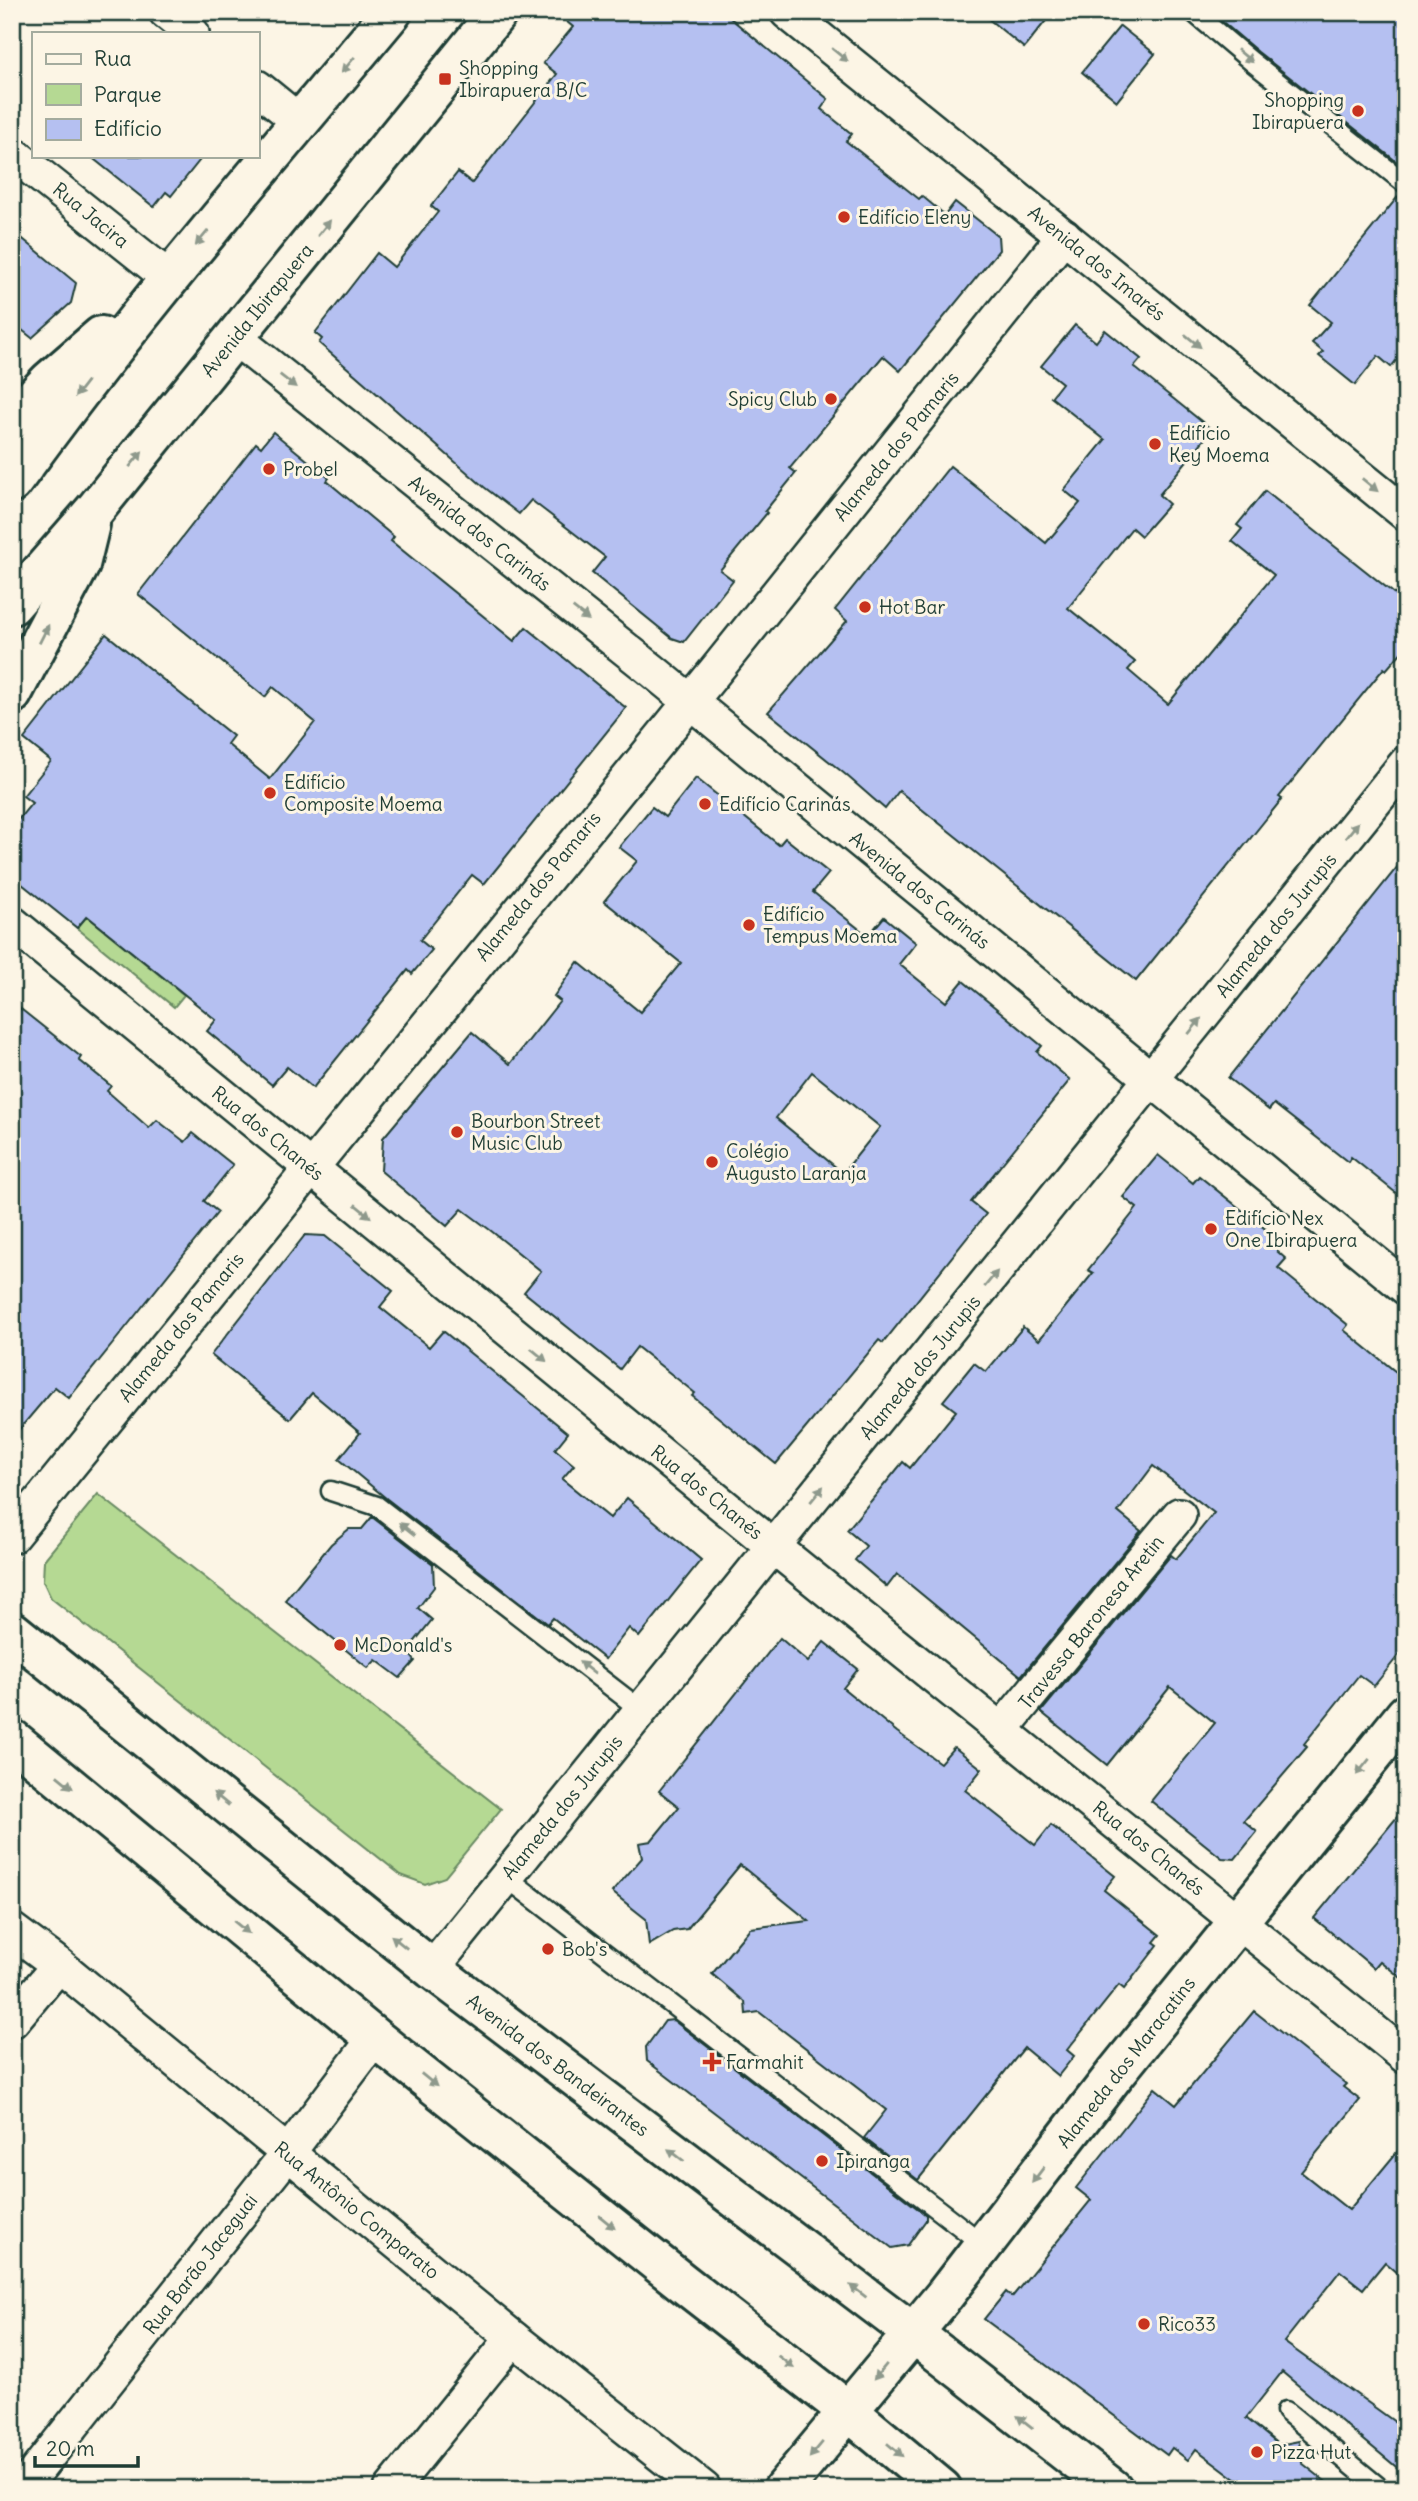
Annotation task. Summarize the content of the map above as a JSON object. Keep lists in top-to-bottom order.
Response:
{
  "streets": {
    "main road": ["Avenida Ibirapuera", "Alameda dos Maracatins", "Avenida dos Bandeirantes"],
    "street": [
      "Rua Jacira",
      "Avenida dos Imarés",
      "Alameda dos Pamaris",
      "Avenida dos Carinás",
      "Alameda dos Jurupis",
      "Rua dos Chanés",
      "Travessa Baronesa Aretin",
      "Rua Antônio Comparato",
      "Rua Barão Jaceguai"
    ]
  },
  "crossings": [
    ["Avenida dos Imarés", "Alameda dos Pamaris"],
    ["Avenida Ibirapuera", "Avenida dos Carinás"],
    ["Alameda dos Pamaris", "Avenida dos Carinás"],
    ["Alameda dos Pamaris", "Rua dos Chanés"],
    ["Avenida dos Carinás", "Alameda dos Jurupis"],
    ["Alameda dos Jurupis", "Rua dos Chanés"],
    ["Alameda dos Jurupis", "Avenida dos Bandeirantes"],
    ["Rua dos Chanés", "Travessa Baronesa Aretin"],
    ["Rua dos Chanés", "Alameda dos Maracatins"],
    ["Alameda dos Maracatins", "Avenida dos Bandeirantes"],
    ["Rua Antônio Comparato", "Rua Barão Jaceguai"]
  ],
  "one_way": [
    "Avenida dos Imarés",
    "Avenida dos Carinás",
    "Alameda dos Jurupis",
    "Alameda dos Maracatins"
  ],
  "places": {
    "transit": ["Shopping Ibirapuera B/C"],
    "other": [
      "Shopping Ibirapuera",
      "Edifício Eleny",
      "Spicy Club",
      "Edifício Key Moema",
      "Probel",
      "Hot Bar",
      "Edifício Composite Moema",
      "Edifício Carinás",
      "Edifício Tempus Moema",
      "Bourbon Street Music Club",
      "Colégio Augusto Laranja",
      "Edifício Nex One Ibirapuera",
      "McDonald's",
      "Bob's",
      "Ipiranga",
      "Rico33",
      "Pizza Hut"
    ],
    "health": ["Farmahit"]
  },
  "legend": ["Rua", "Parque", "Edifício"],
  "scale_bar": "20 m"
}
